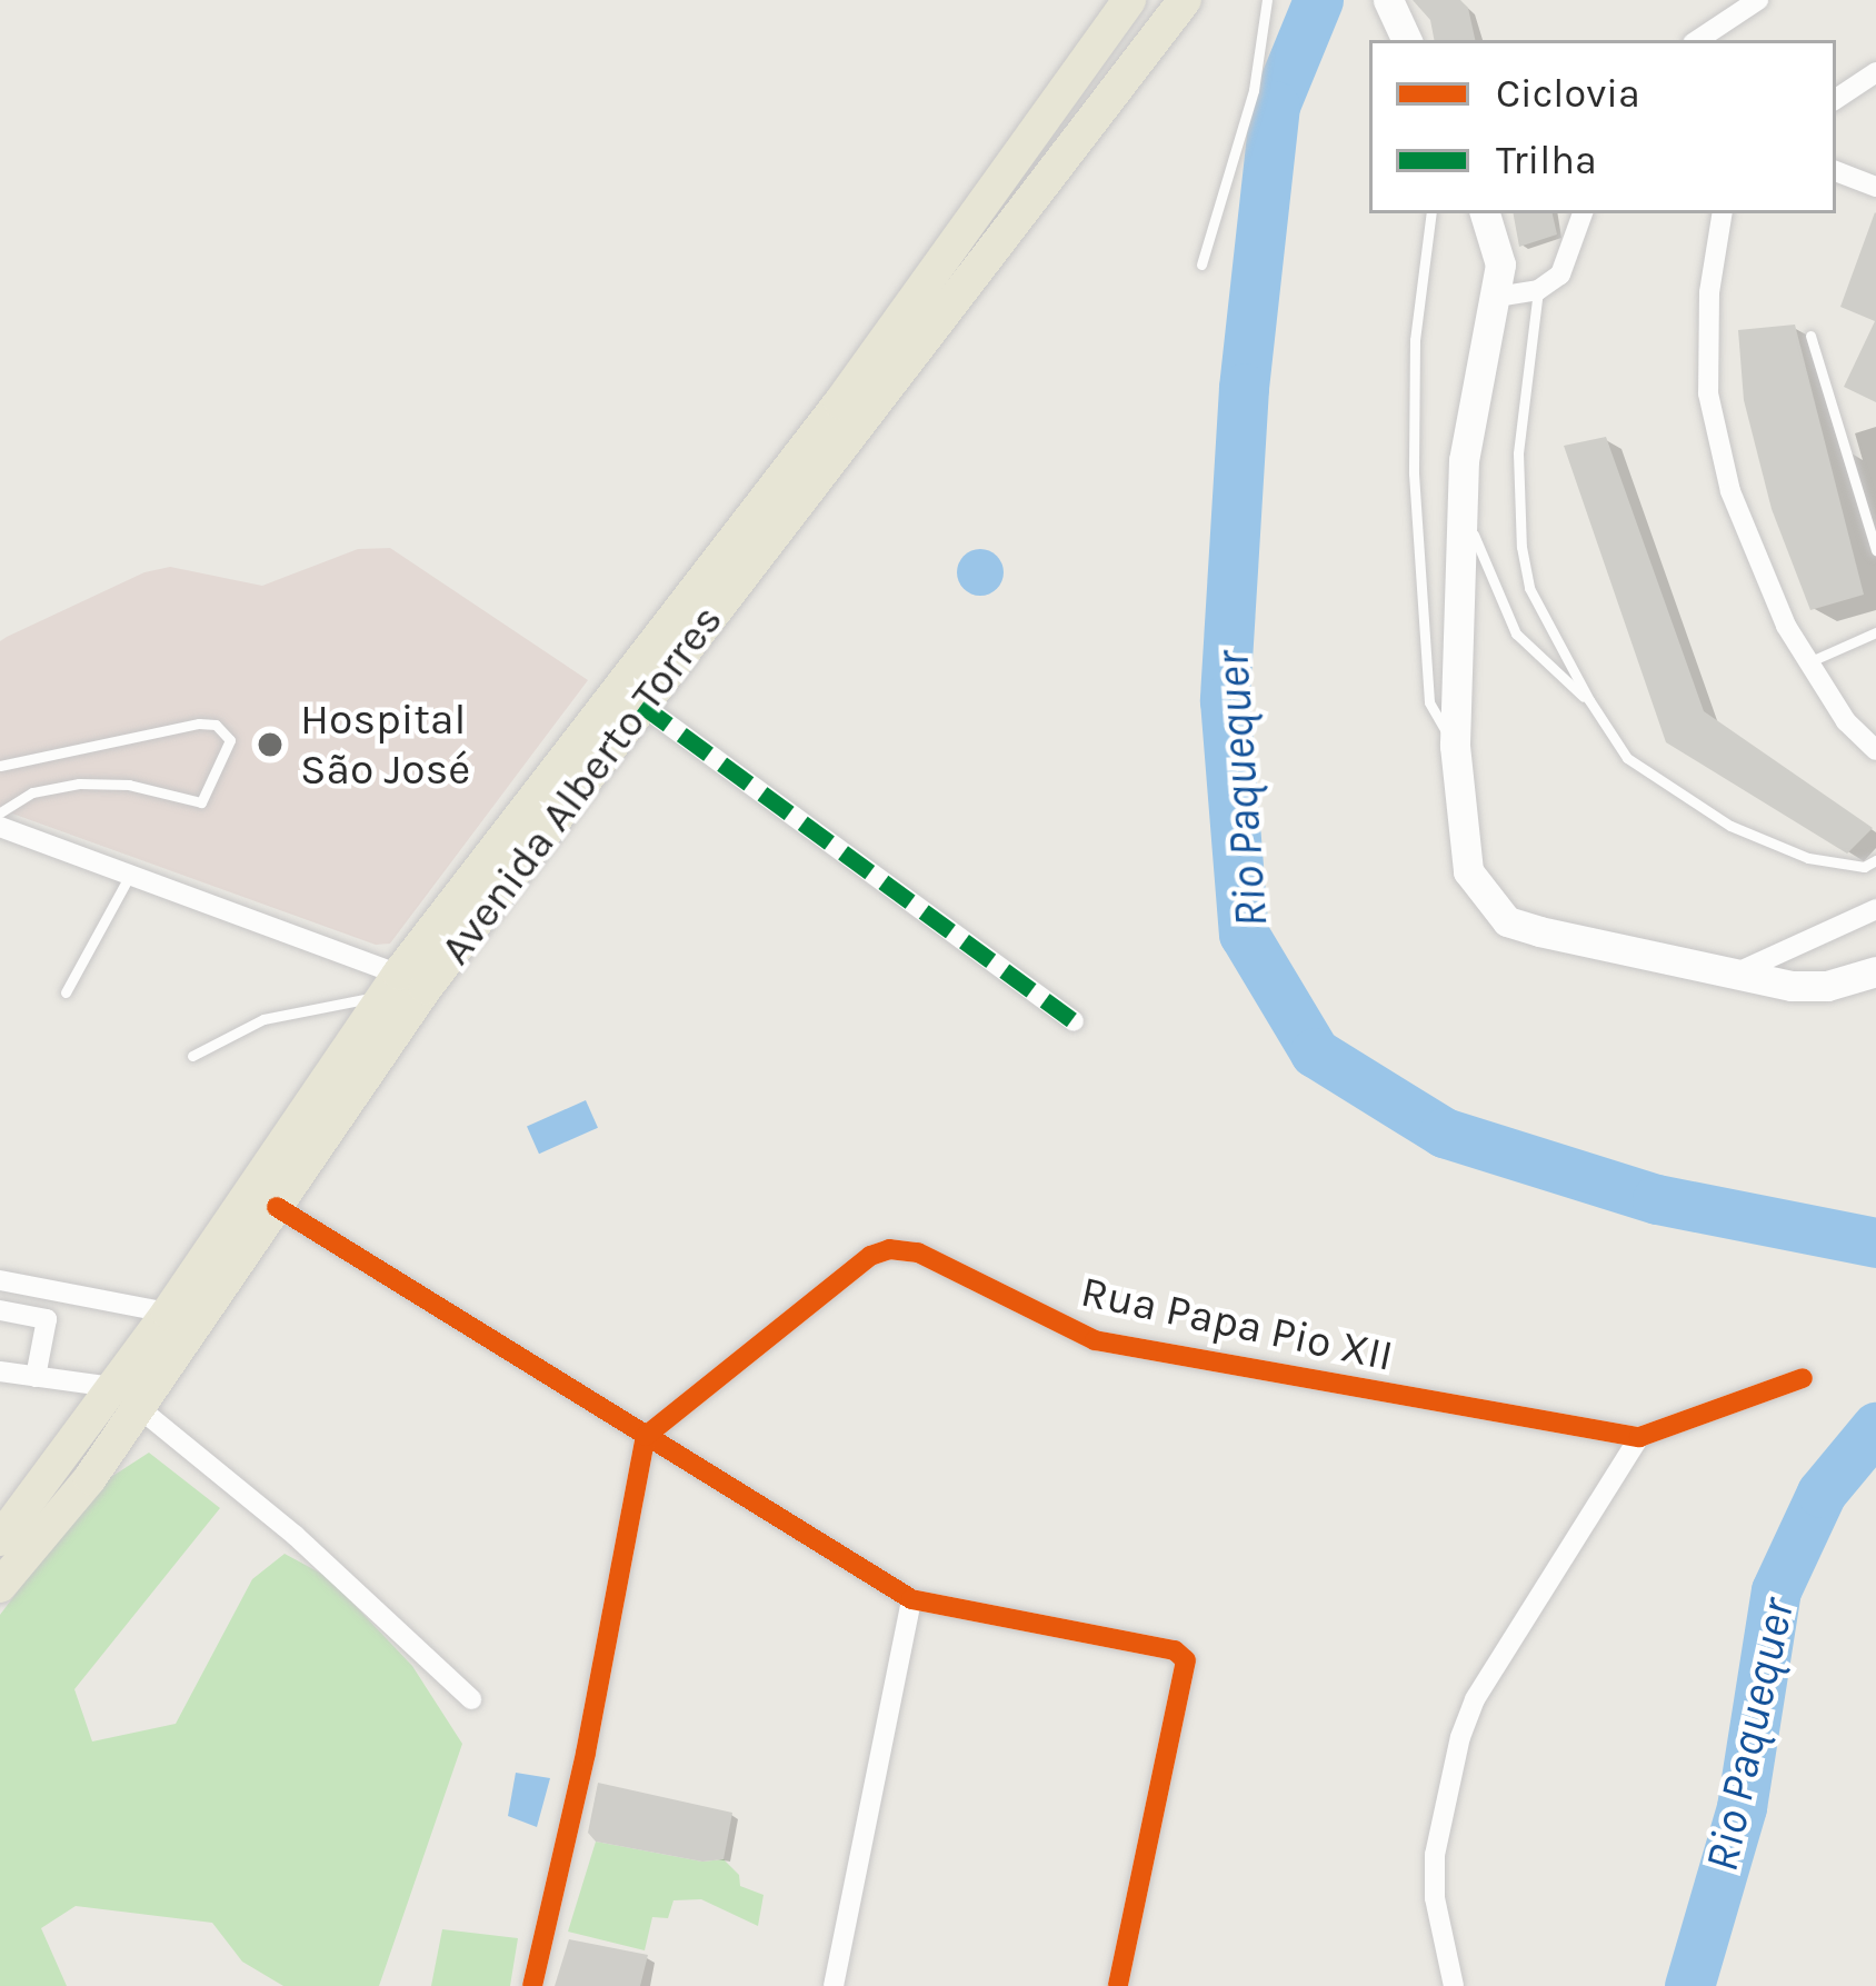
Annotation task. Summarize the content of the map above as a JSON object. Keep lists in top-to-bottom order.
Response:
{
  "streets": {
    "main road": ["Avenida Alberto Torres"],
    "street": ["Rua Papa Pio XII"]
  },
  "water": ["Rio Paquequer"],
  "places": ["Hospital São José"],
  "legend": ["Ciclovia", "Trilha"]
}
